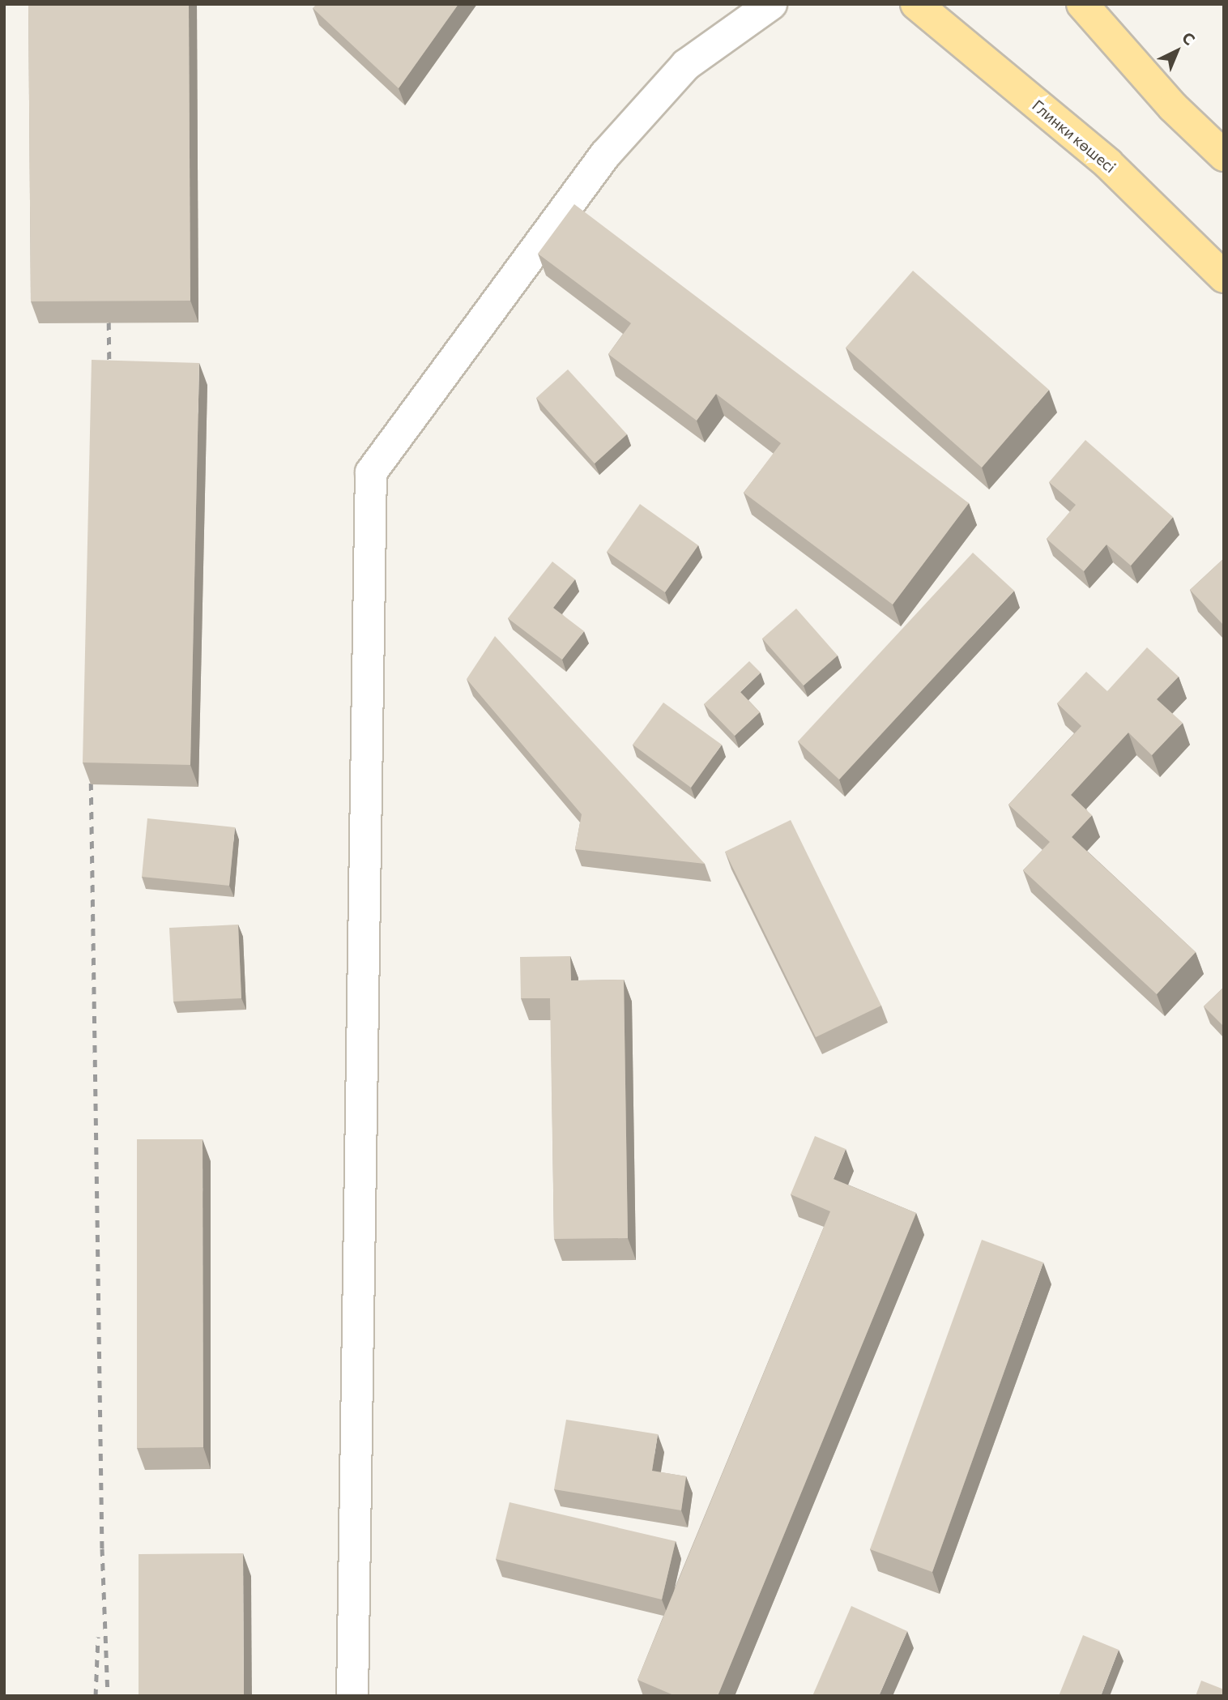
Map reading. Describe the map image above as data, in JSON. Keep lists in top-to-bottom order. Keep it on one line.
{"streets":{"main road":["Глинки көшесі"]},"north":"top right"}
